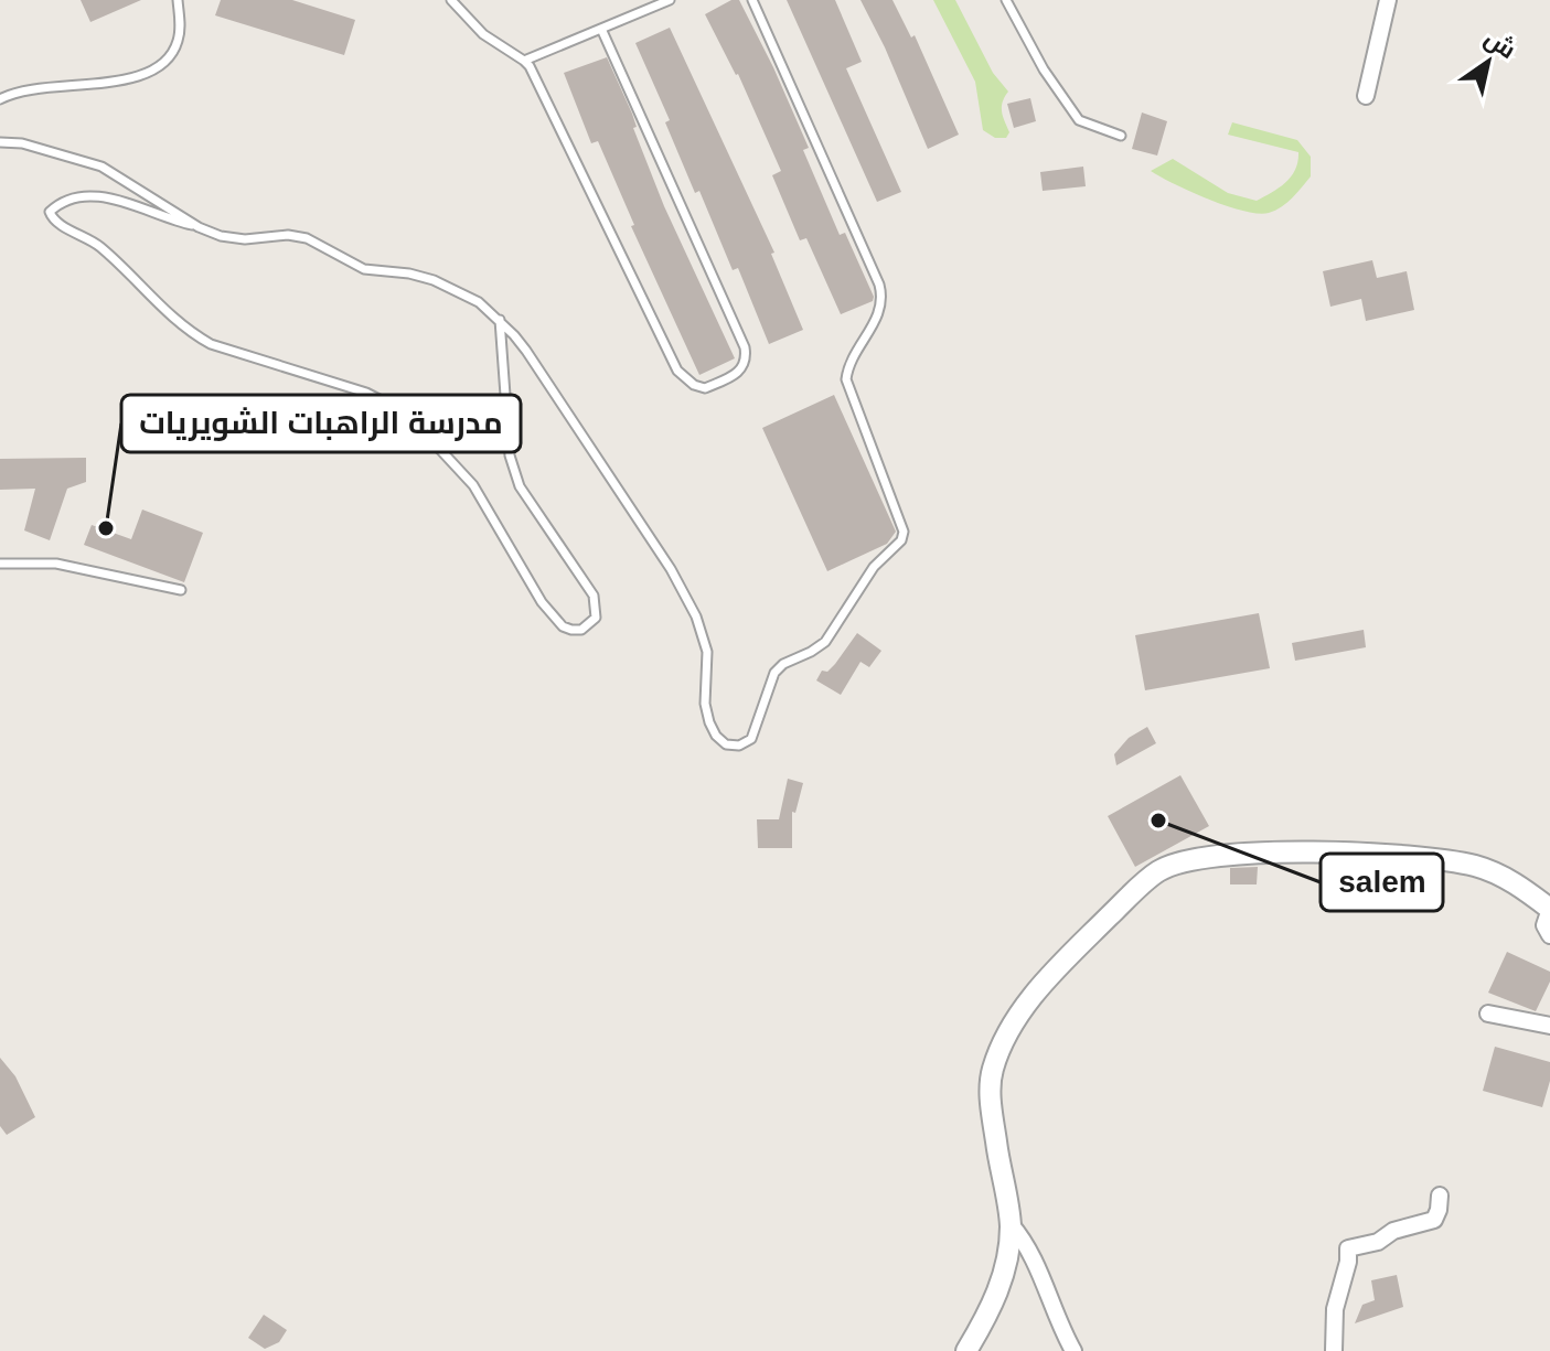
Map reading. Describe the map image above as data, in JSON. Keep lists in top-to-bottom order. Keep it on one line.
{"places":["مدرسة الراهبات الشويريات","salem"],"north":"top right"}
